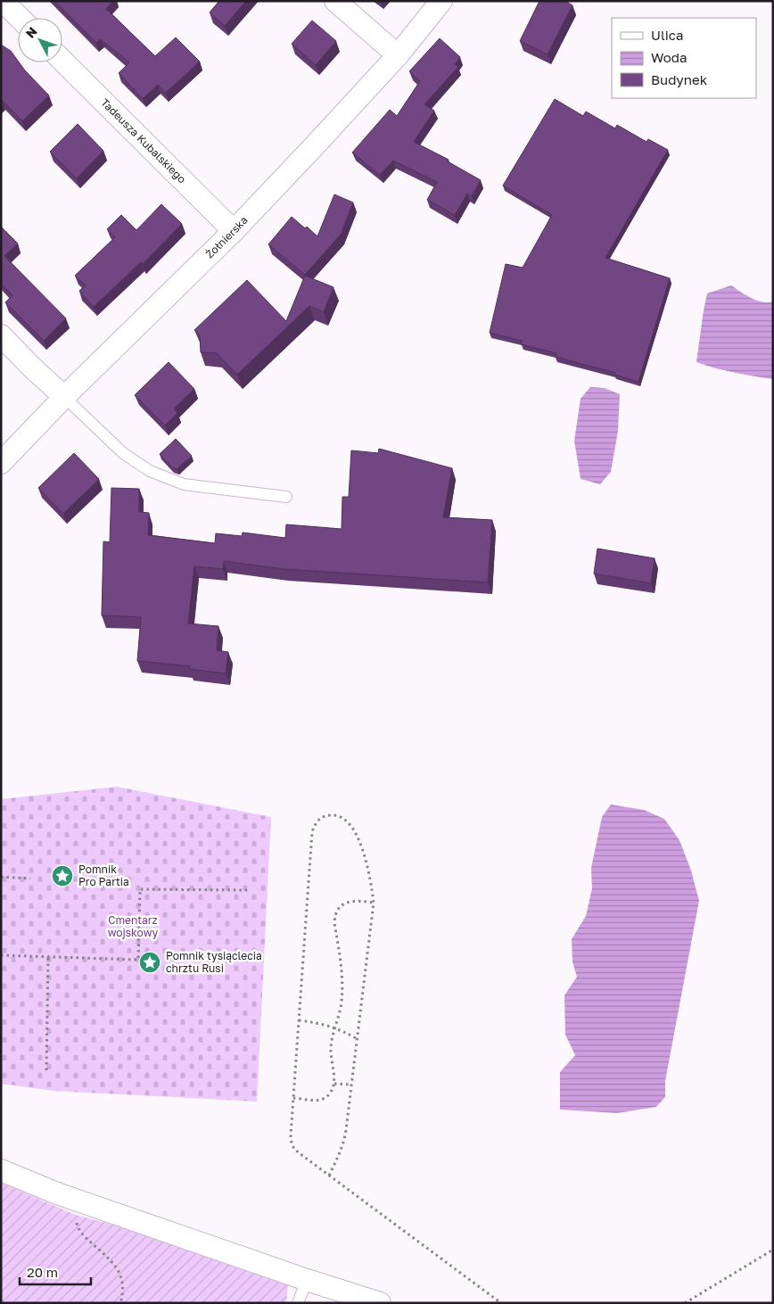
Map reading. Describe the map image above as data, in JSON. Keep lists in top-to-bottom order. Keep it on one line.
{"streets":{"street":["Tadeusza Kubalskiego","Żołnierska"]},"crossings":[["Tadeusza Kubalskiego","Żołnierska"]],"parks":["Cmentarz wojskowy"],"places":{"place":["Pomnik Pro Partia","Pomnik tysiąclecia chrztu Rusi"]},"legend":["Ulica","Woda","Budynek"],"scale_bar":"20 m","north":"top left"}
